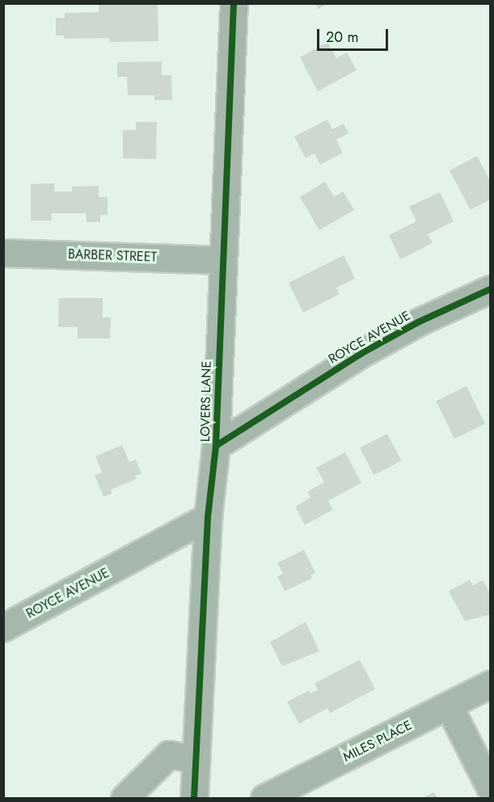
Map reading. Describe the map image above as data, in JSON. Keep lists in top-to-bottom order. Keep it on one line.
{"streets":{"street":["BARBER STREET","ROYCE AVENUE","LOVERS LANE","MILES PLACE"]},"crossings":[["BARBER STREET","LOVERS LANE"],["ROYCE AVENUE","LOVERS LANE"]],"scale_bar":"20 m"}
